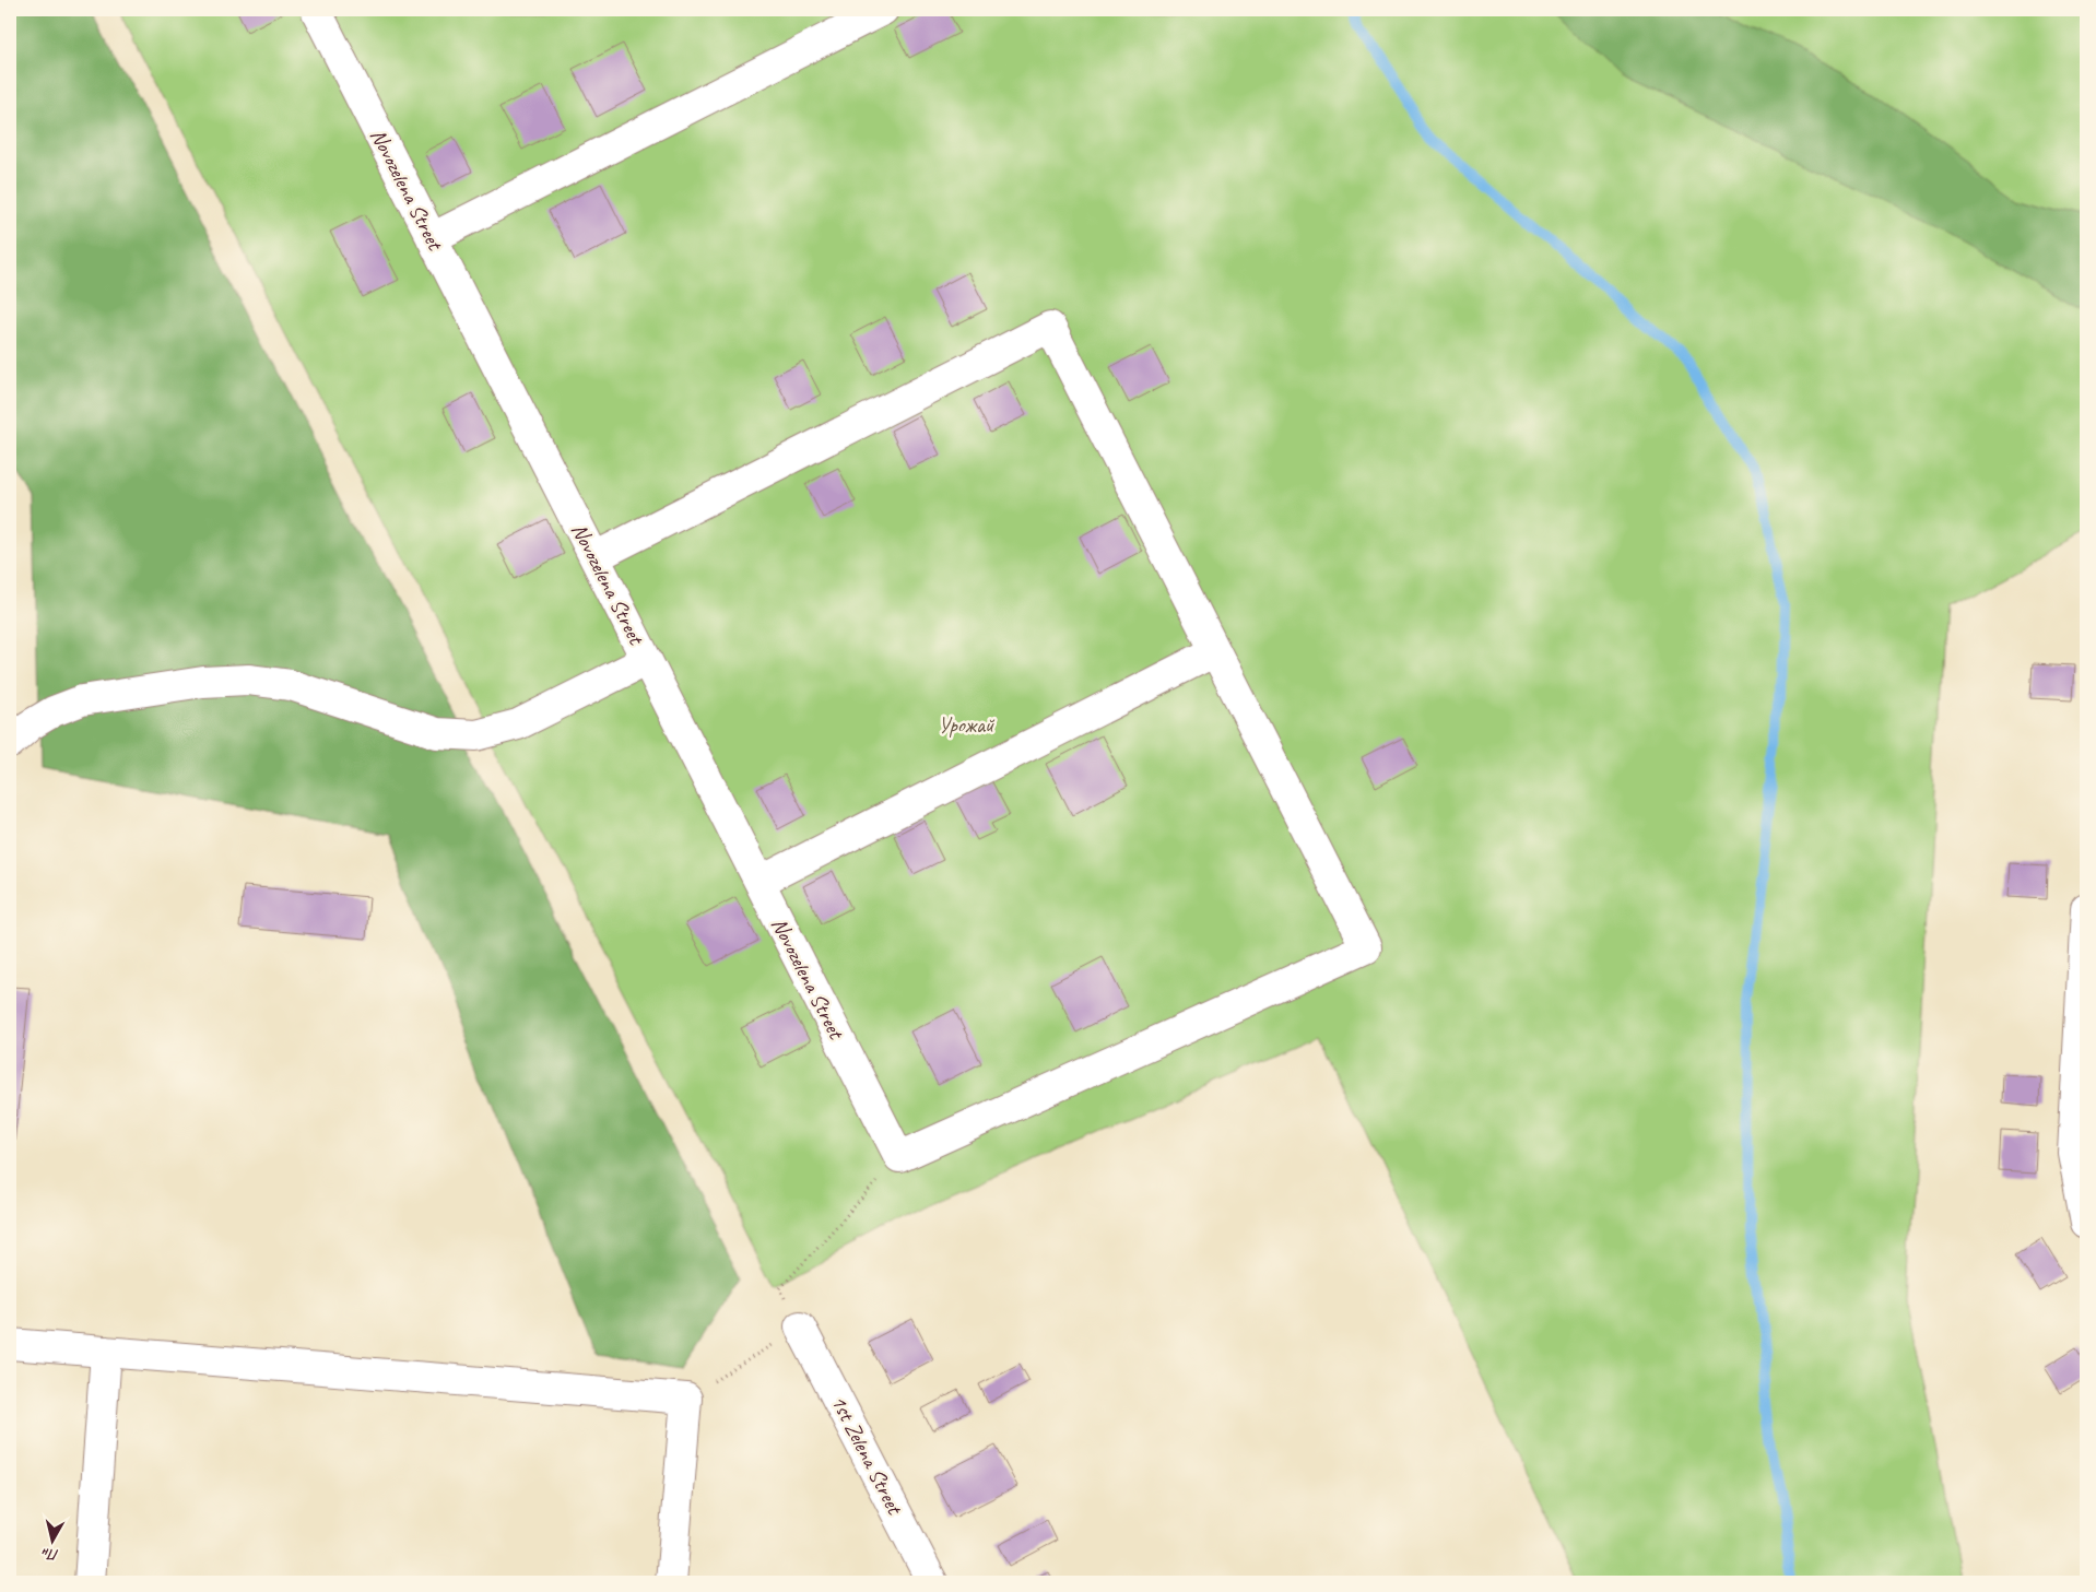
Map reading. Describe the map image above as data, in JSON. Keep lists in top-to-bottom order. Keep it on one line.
{"streets":{"street":["Novozelena Street","1st Zelena Street"]},"parks":["Урожай"],"north":"bottom"}
